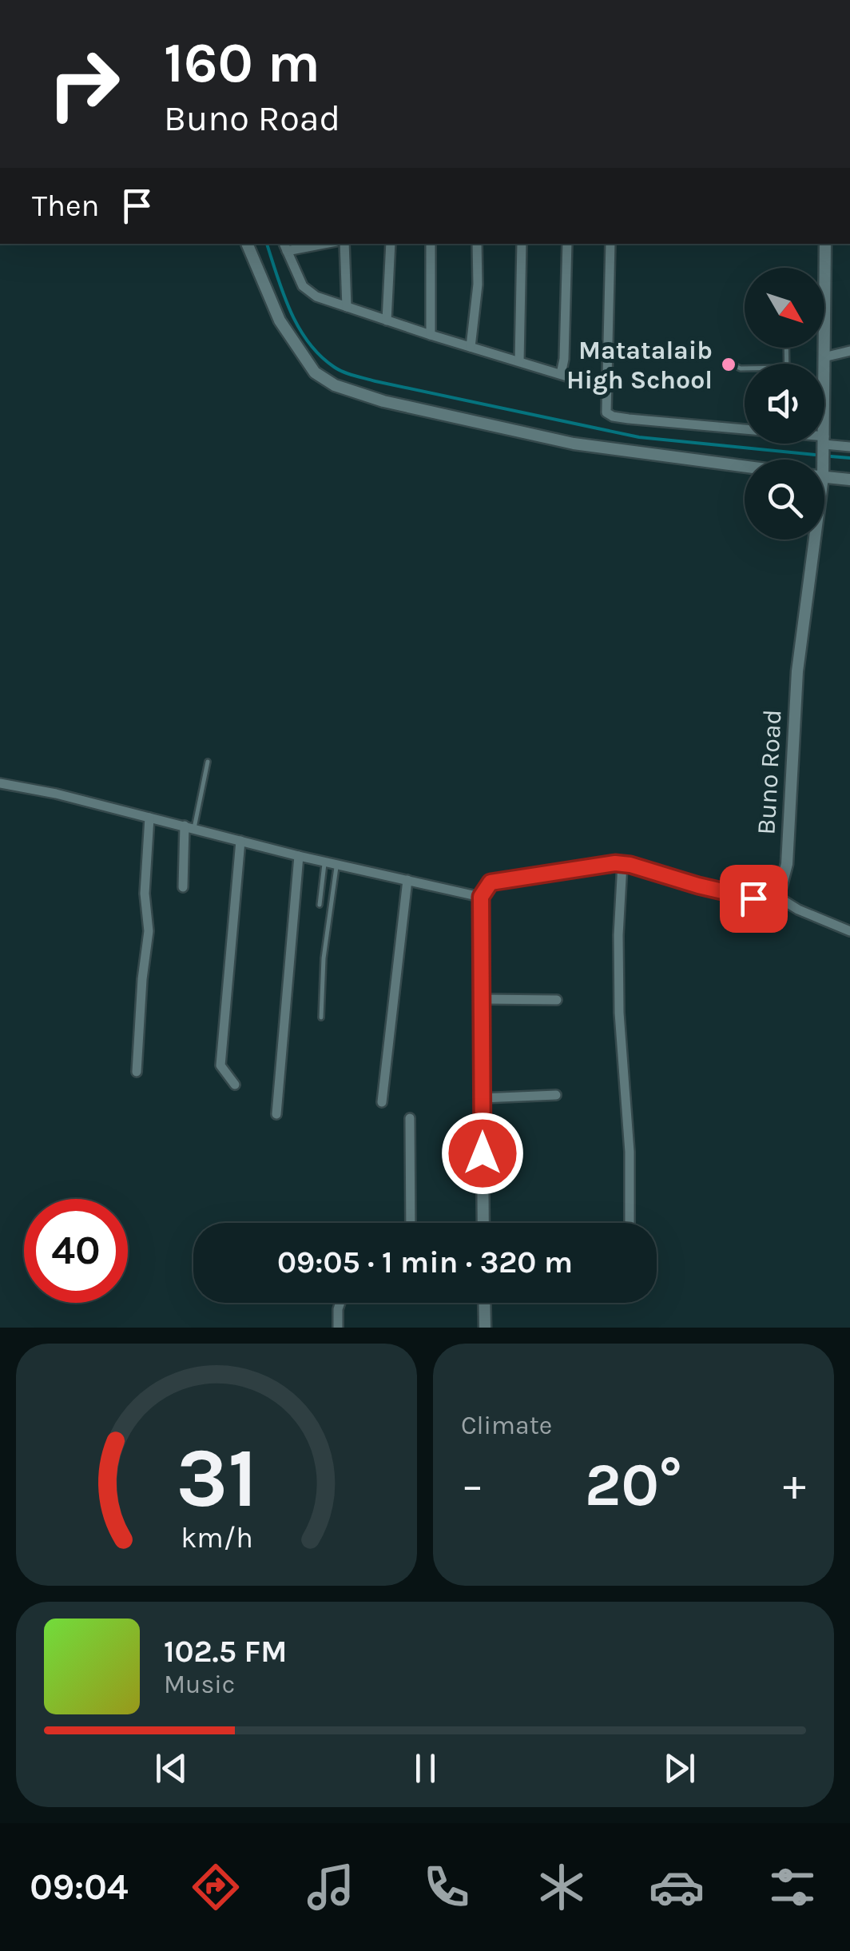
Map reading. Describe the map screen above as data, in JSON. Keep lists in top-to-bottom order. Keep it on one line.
{"streets":{"street":["Buno Road"]},"places":["Matatalaib High School"],"north":"bottom right","page":{"turn":["160 m","Buno Road"],"then":"Then","limit":"40","trip":"09:05 · 1 min · 320 m","tile":"Climate","heat":["−","20°","+"],"song":["102.5 FM","Music"],"tabs":"09:04","gauge":["31","km/h"]}}
